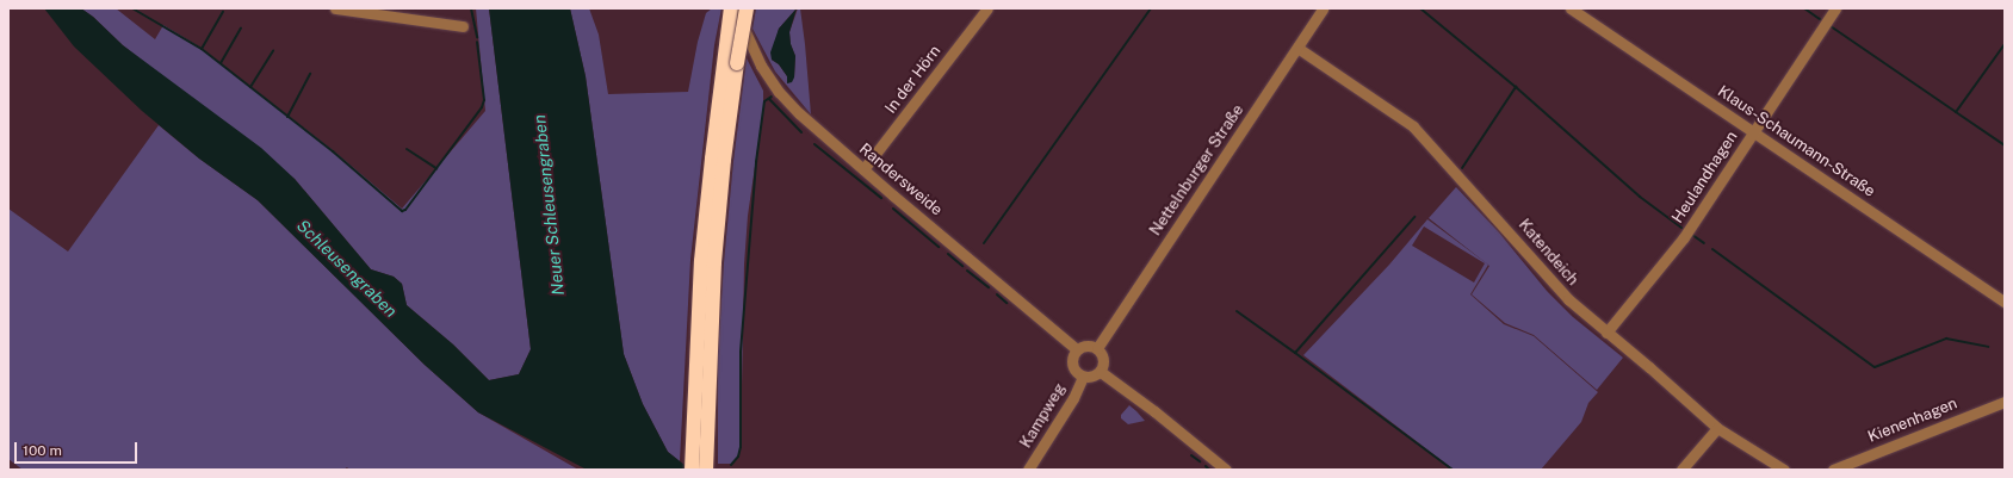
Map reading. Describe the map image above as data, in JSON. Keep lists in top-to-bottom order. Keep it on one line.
{"streets":{"street":["In der Hörn","Klaus-Schaumann-Straße","Nettelnburger Straße","Heulandhagen","Randersweide","Katendeich","Kampweg","Kienenhagen"]},"crossings":[["In der Hörn","Randersweide"],["Klaus-Schaumann-Straße","Heulandhagen"],["Nettelnburger Straße","Randersweide"],["Nettelnburger Straße","Katendeich"],["Nettelnburger Straße","Kampweg"],["Heulandhagen","Katendeich"],["Randersweide","Kampweg"]],"water":["Neuer Schleusengraben","Schleusengraben"],"scale_bar":"100 m"}
